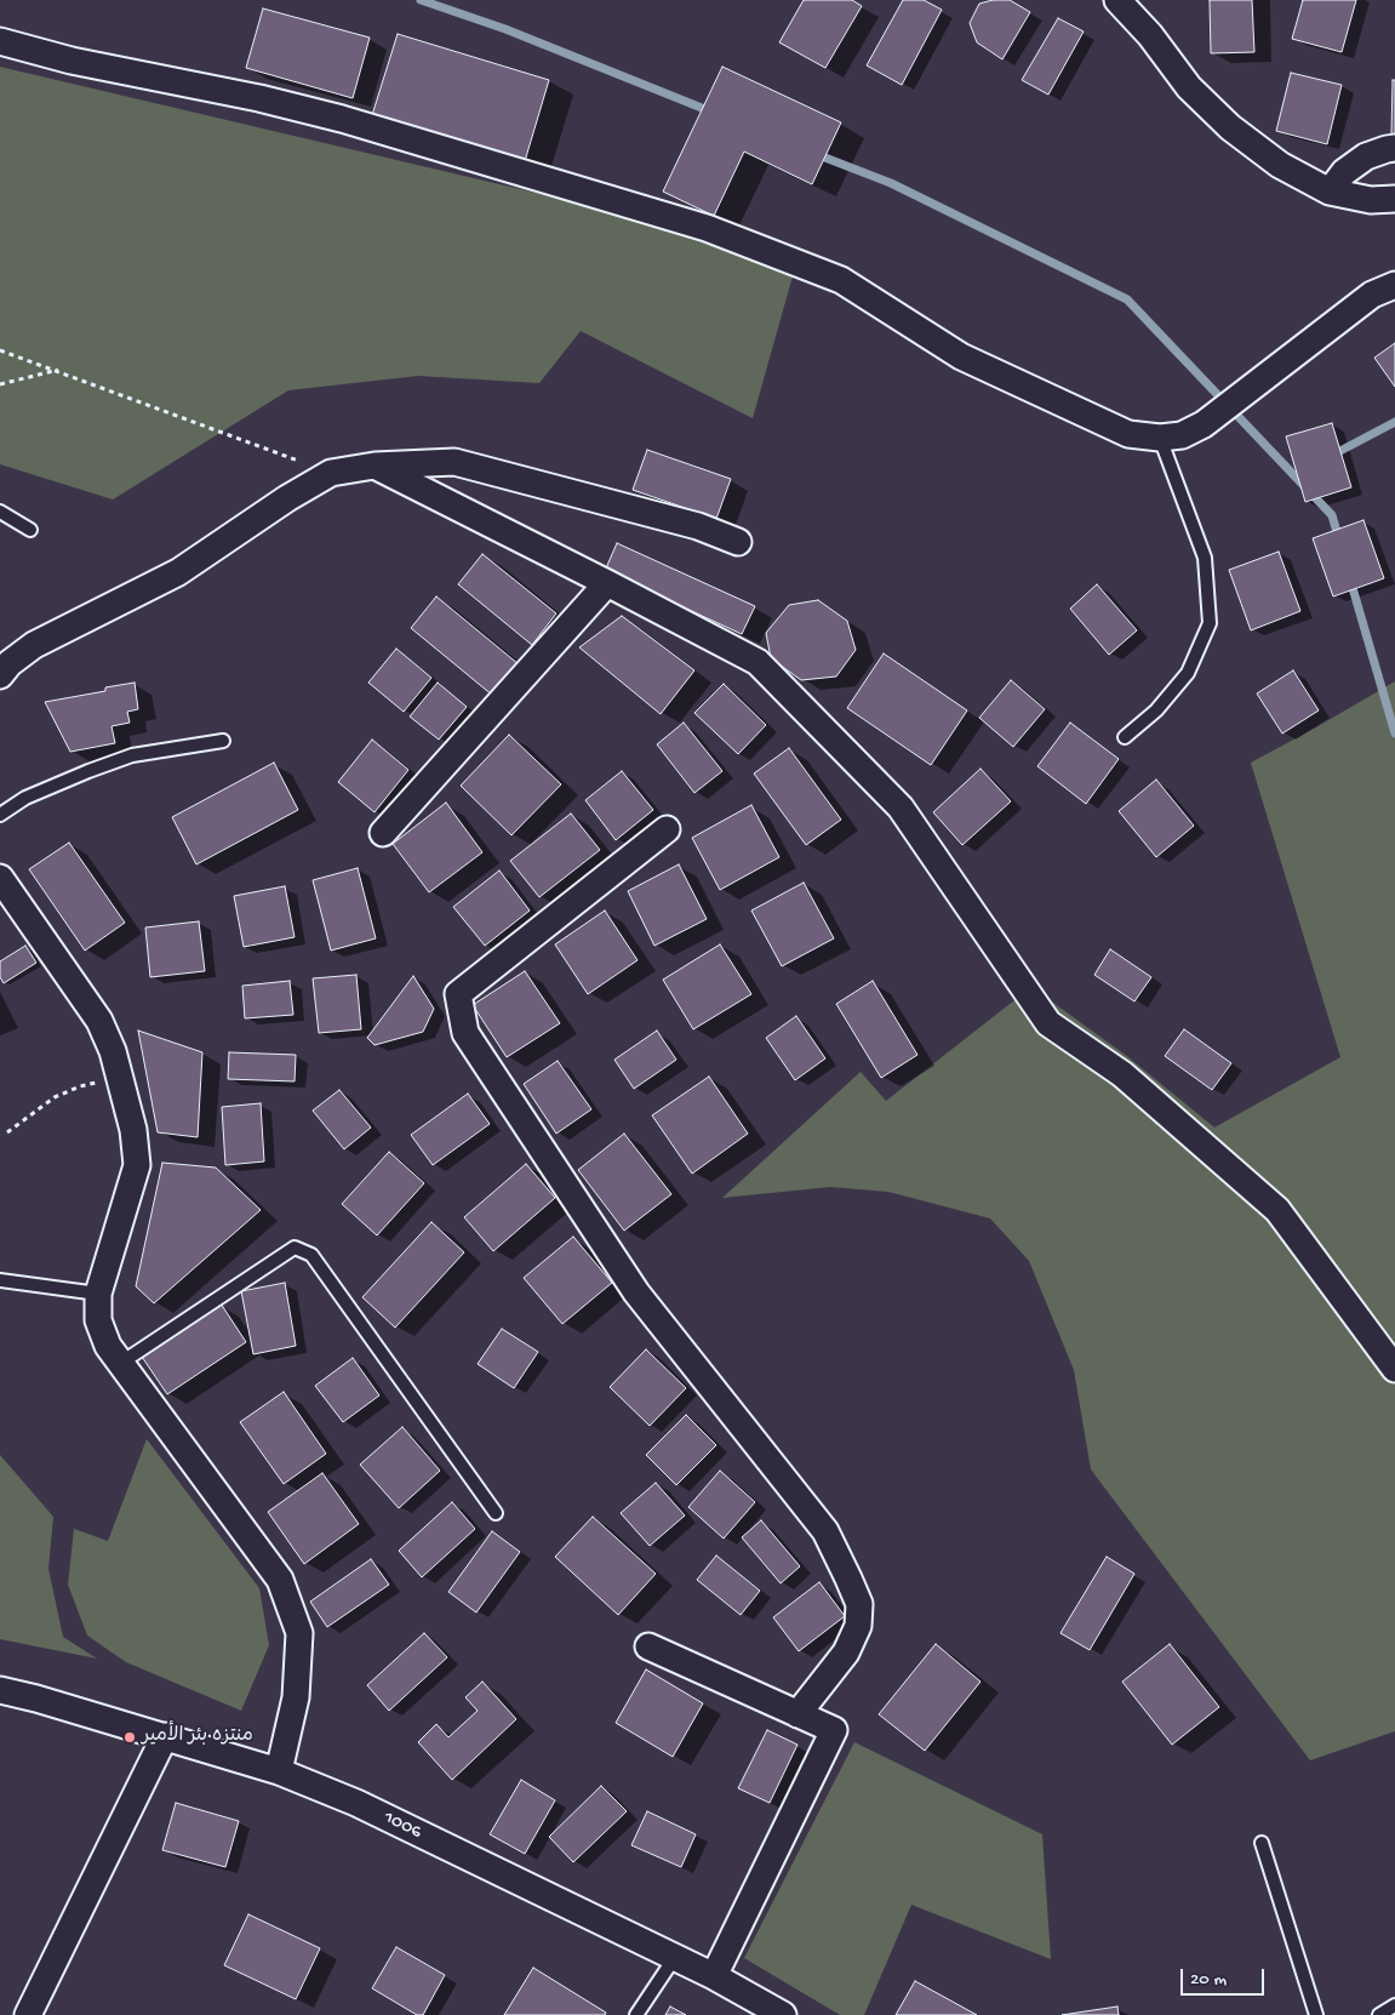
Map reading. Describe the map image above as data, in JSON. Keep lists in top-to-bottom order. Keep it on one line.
{"streets":{"street":["1006"]},"places":["منتزه بئر الأمير"],"scale_bar":"20 m"}
